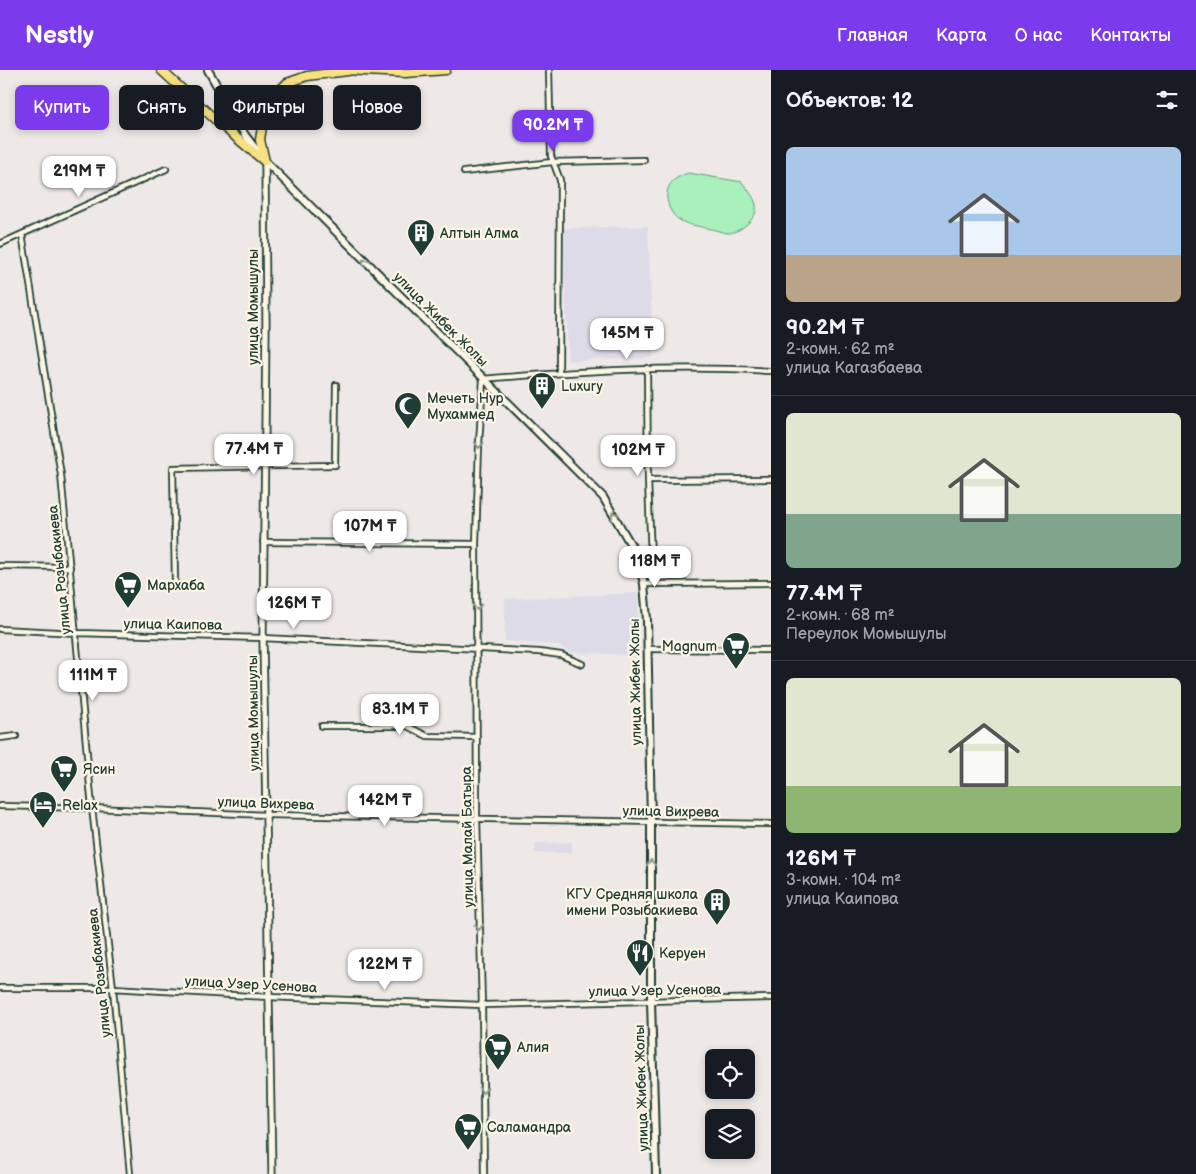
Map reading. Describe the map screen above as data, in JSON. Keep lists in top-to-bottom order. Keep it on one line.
{"streets":{"main road":["улица Жибек Жолы"],"street":["улица Момышулы","улица Розыбакиева","улица Каипова","улица Вихрева","улица Малай Батыра","улица Узер Усенова"]},"crossings":[["улица Момышулы","улица Жибек Жолы"],["улица Момышулы","улица Каипова"],["улица Момышулы","улица Вихрева"],["улица Момышулы","улица Узер Усенова"],["улица Жибек Жолы","улица Вихрева"],["улица Жибек Жолы","улица Малай Батыра"],["улица Жибек Жолы","улица Узер Усенова"],["улица Розыбакиева","улица Каипова"],["улица Розыбакиева","улица Вихрева"],["улица Розыбакиева","улица Узер Усенова"],["улица Каипова","улица Малай Батыра"],["улица Вихрева","улица Малай Батыра"],["улица Малай Батыра","улица Узер Усенова"]],"one_way":["улица Жибек Жолы","улица Малай Батыра"],"places":{"building":["Алтын Алма","Luxury","КГУ Средняя школа имени Розыбакиева"],"mosque":["Мечеть Нур Мухаммед"],"supermarket":["Мархаба","Magnum","Ясин","Алия","Саламандра"],"hotel":["Relax"],"restaurant":["Керуен"]},"page":{"header":"Nestly","nav":["Главная","Карта","О нас","Контакты"],"heading":"Объектов: 12","chip":["Купить","Снять","Фильтры","Новое"],"price":["90.2M ₸","219M ₸","145M ₸","77.4M ₸","102M ₸","107M ₸","118M ₸","126M ₸","111M ₸","83.1M ₸","142M ₸","122M ₸"],"list":[{"name":"90.2M ₸","note":"2-комн. · 62 m² · улица Кагазбаева"},{"name":"77.4M ₸","note":"2-комн. · 68 m² · Переулок Момышулы"},{"name":"126M ₸","note":"3-комн. · 104 m² · улица Каипова"}]}}
